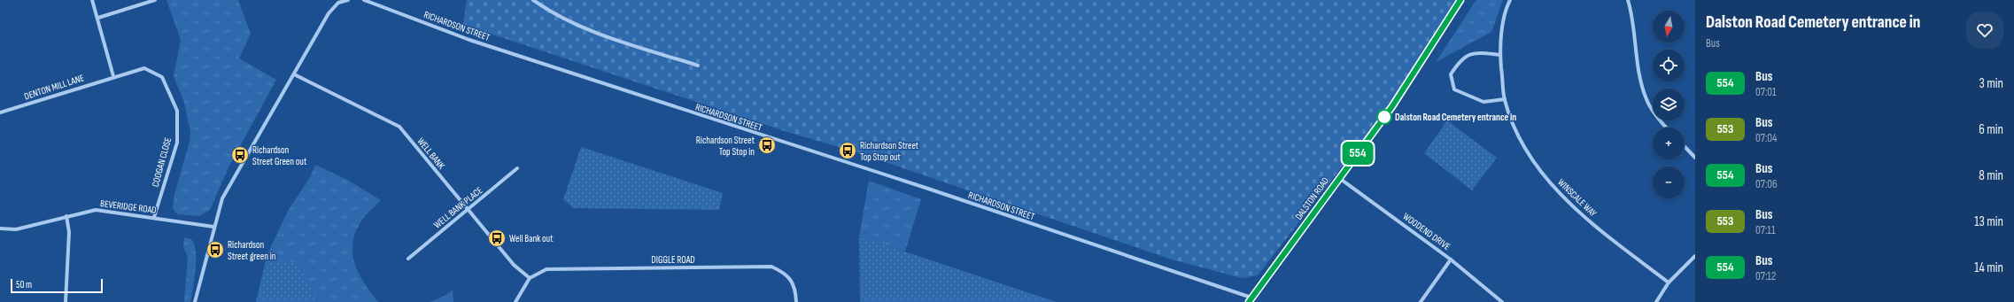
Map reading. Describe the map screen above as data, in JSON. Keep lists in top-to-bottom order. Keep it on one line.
{"streets":{"main road":["DALSTON ROAD"],"street":["RICHARDSON STREET","DENTON MILL LANE","WELL BANK","COOGAN CLOSE","WINSCALE WAY","BEVERIDGE ROAD","WELL BANK PLACE","WOODEND DRIVE","DIGGLE ROAD"]},"crossings":[["RICHARDSON STREET","DALSTON ROAD"],["DENTON MILL LANE","COOGAN CLOSE"],["WELL BANK","WELL BANK PLACE"],["WELL BANK","DIGGLE ROAD"],["COOGAN CLOSE","BEVERIDGE ROAD"],["DALSTON ROAD","WOODEND DRIVE"]],"places":{"other":["Dalston Road Cemetery entrance in"],"bus stop":["Richardson Street Top Stop in","Richardson Street Top Stop out","Richardson Street Green out","Well Bank out","Richardson Street green in"]},"lines":["bus line 554"],"scale_bar":"50 m","north":"bottom","page":{"on_map":"554","heading":["Dalston Road Cemetery entrance in","Bus"],"map_buttons":["+","−"],"list":[{"mark":"554","name":"Bus","note":"07:01","value":"3 min"},{"mark":"553","name":"Bus","note":"07:04","value":"6 min"},{"mark":"554","name":"Bus","note":"07:06","value":"8 min"},{"mark":"553","name":"Bus","note":"07:11","value":"13 min"},{"mark":"554","name":"Bus","note":"07:12","value":"14 min"}],"scale":"50 m"}}
